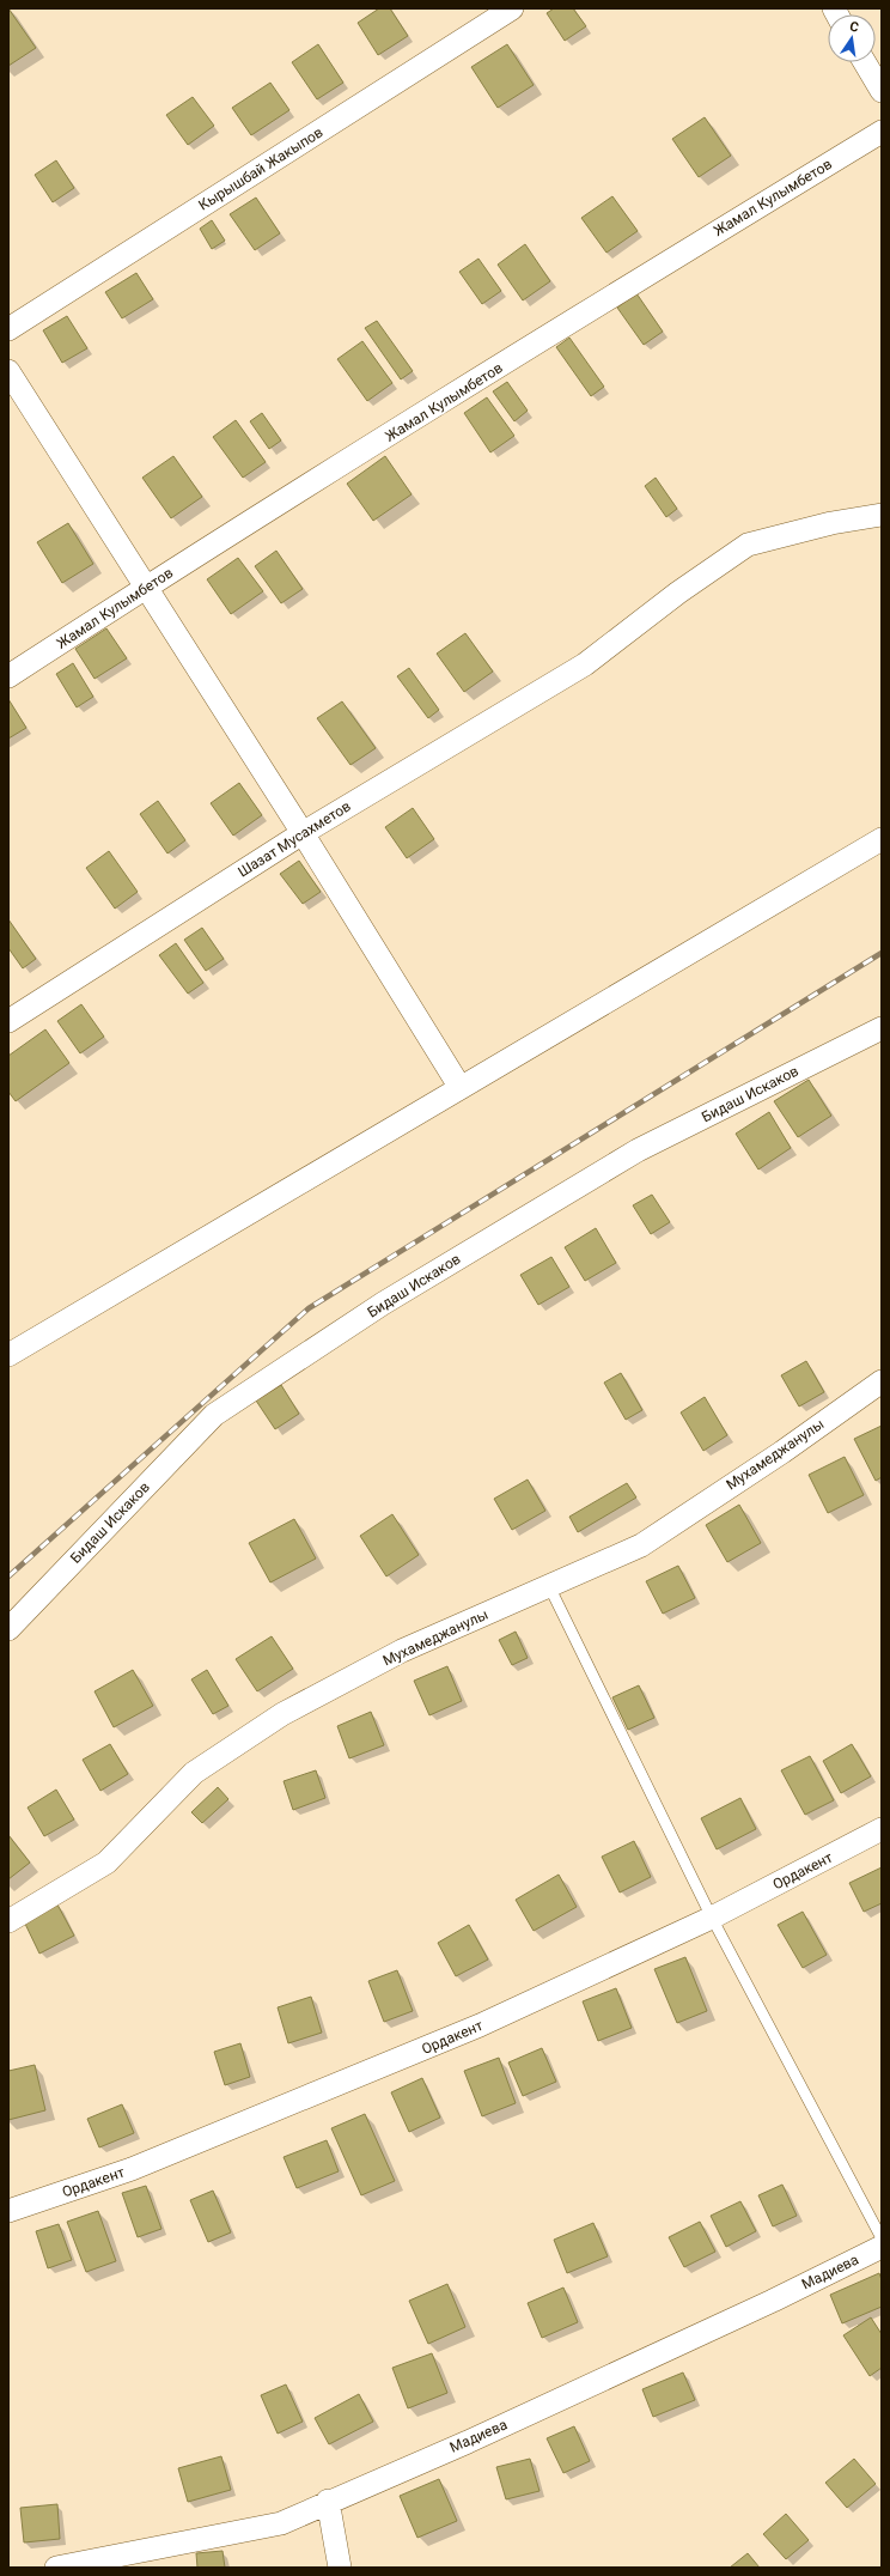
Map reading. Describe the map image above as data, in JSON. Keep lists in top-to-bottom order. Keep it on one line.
{"streets":{"street":["Кырышбай Жакыпов","Жамал Кулымбетов","Шазат Мусахметов","Бидаш Искаков","Мухамеджанулы","Ордакент","Мадиева"]},"north":"top"}
